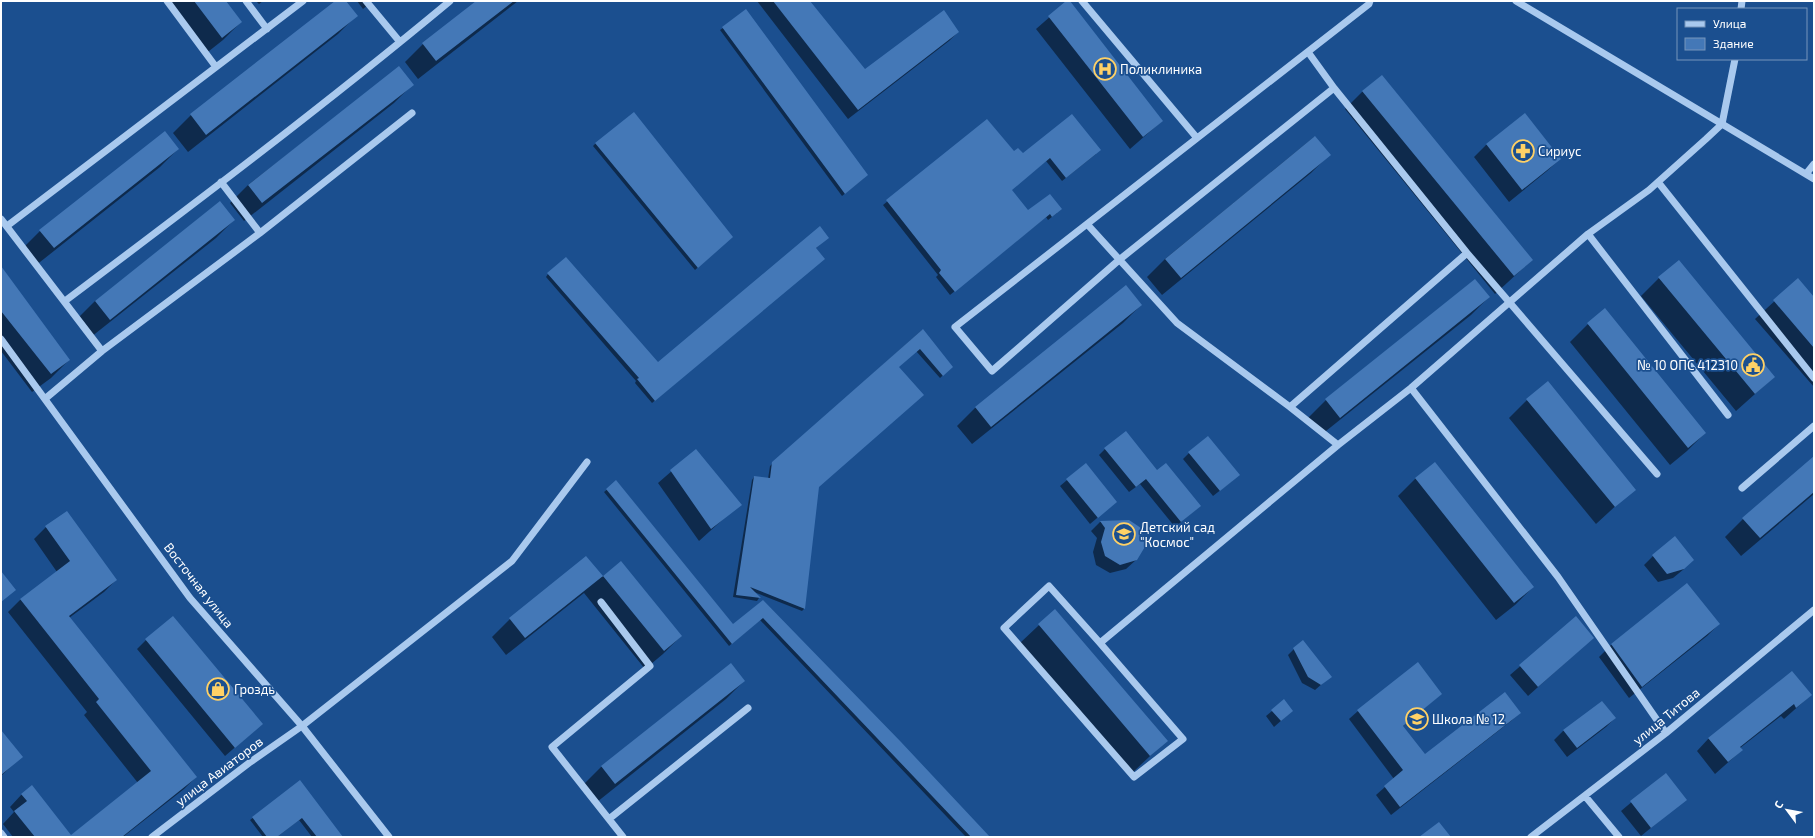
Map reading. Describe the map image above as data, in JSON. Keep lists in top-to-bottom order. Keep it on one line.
{"streets":{"street":["Восточная улица","улица Титова","улица Авиаторов"]},"crossings":[["Восточная улица","улица Авиаторов"]],"places":{"hospital":["Поликлиника"],"pharmacy":["Сириус"],"public building":["№ 10 ОПС 412310"],"school or university":["Детский сад \"Космос\"","Школа № 12"],"shop":["Гроздь"]},"legend":["Улица","Здание"],"north":"top left"}
